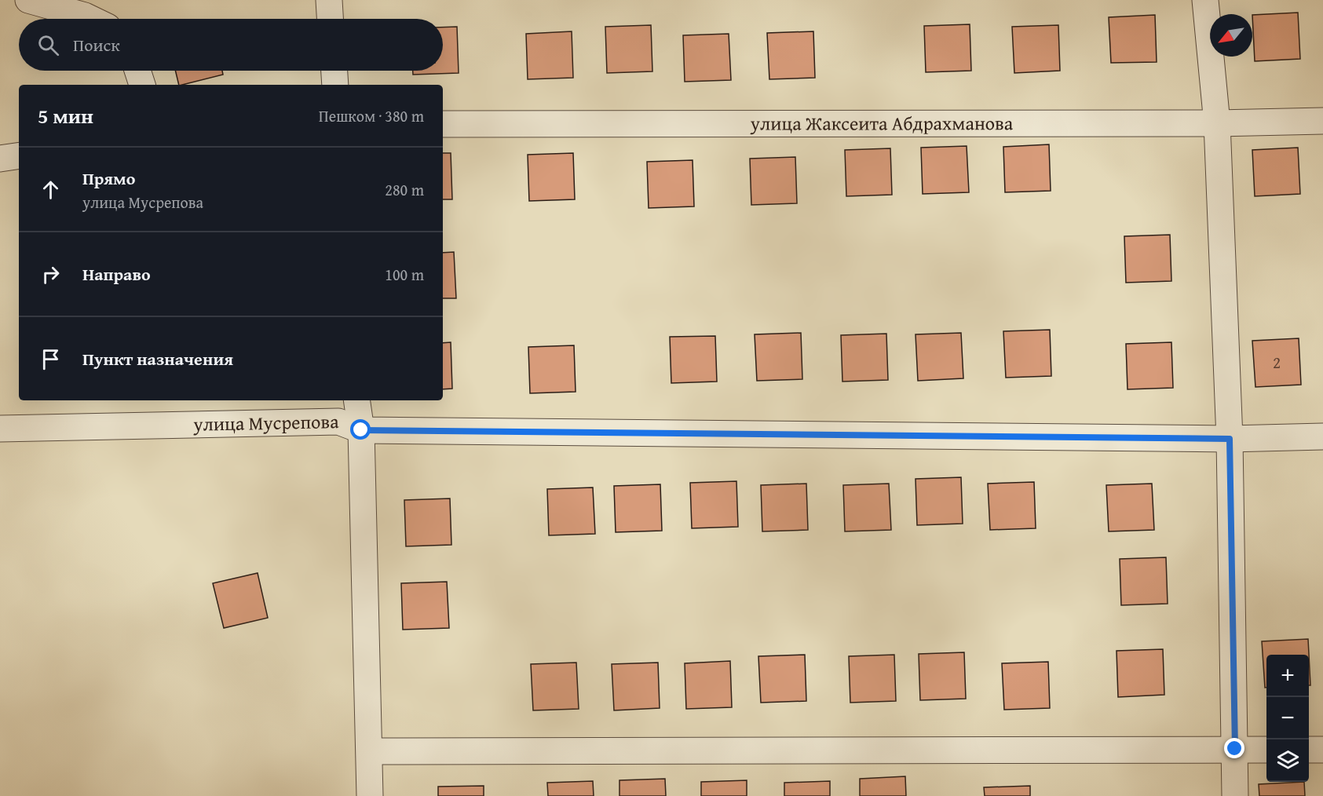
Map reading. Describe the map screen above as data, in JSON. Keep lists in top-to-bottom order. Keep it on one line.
{"streets":{"street":["улица Жаксеита Абдрахманова","улица Мусрепова"]},"house_numbers":["2"],"north":"bottom left","page":{"search":"Поиск","heading":["5 мин","Пешком · 380 m"],"list":[["Прямо","улица Мусрепова","280 m"],["Направо","100 m"],"Пункт назначения"],"map_buttons":["+","−"]}}
